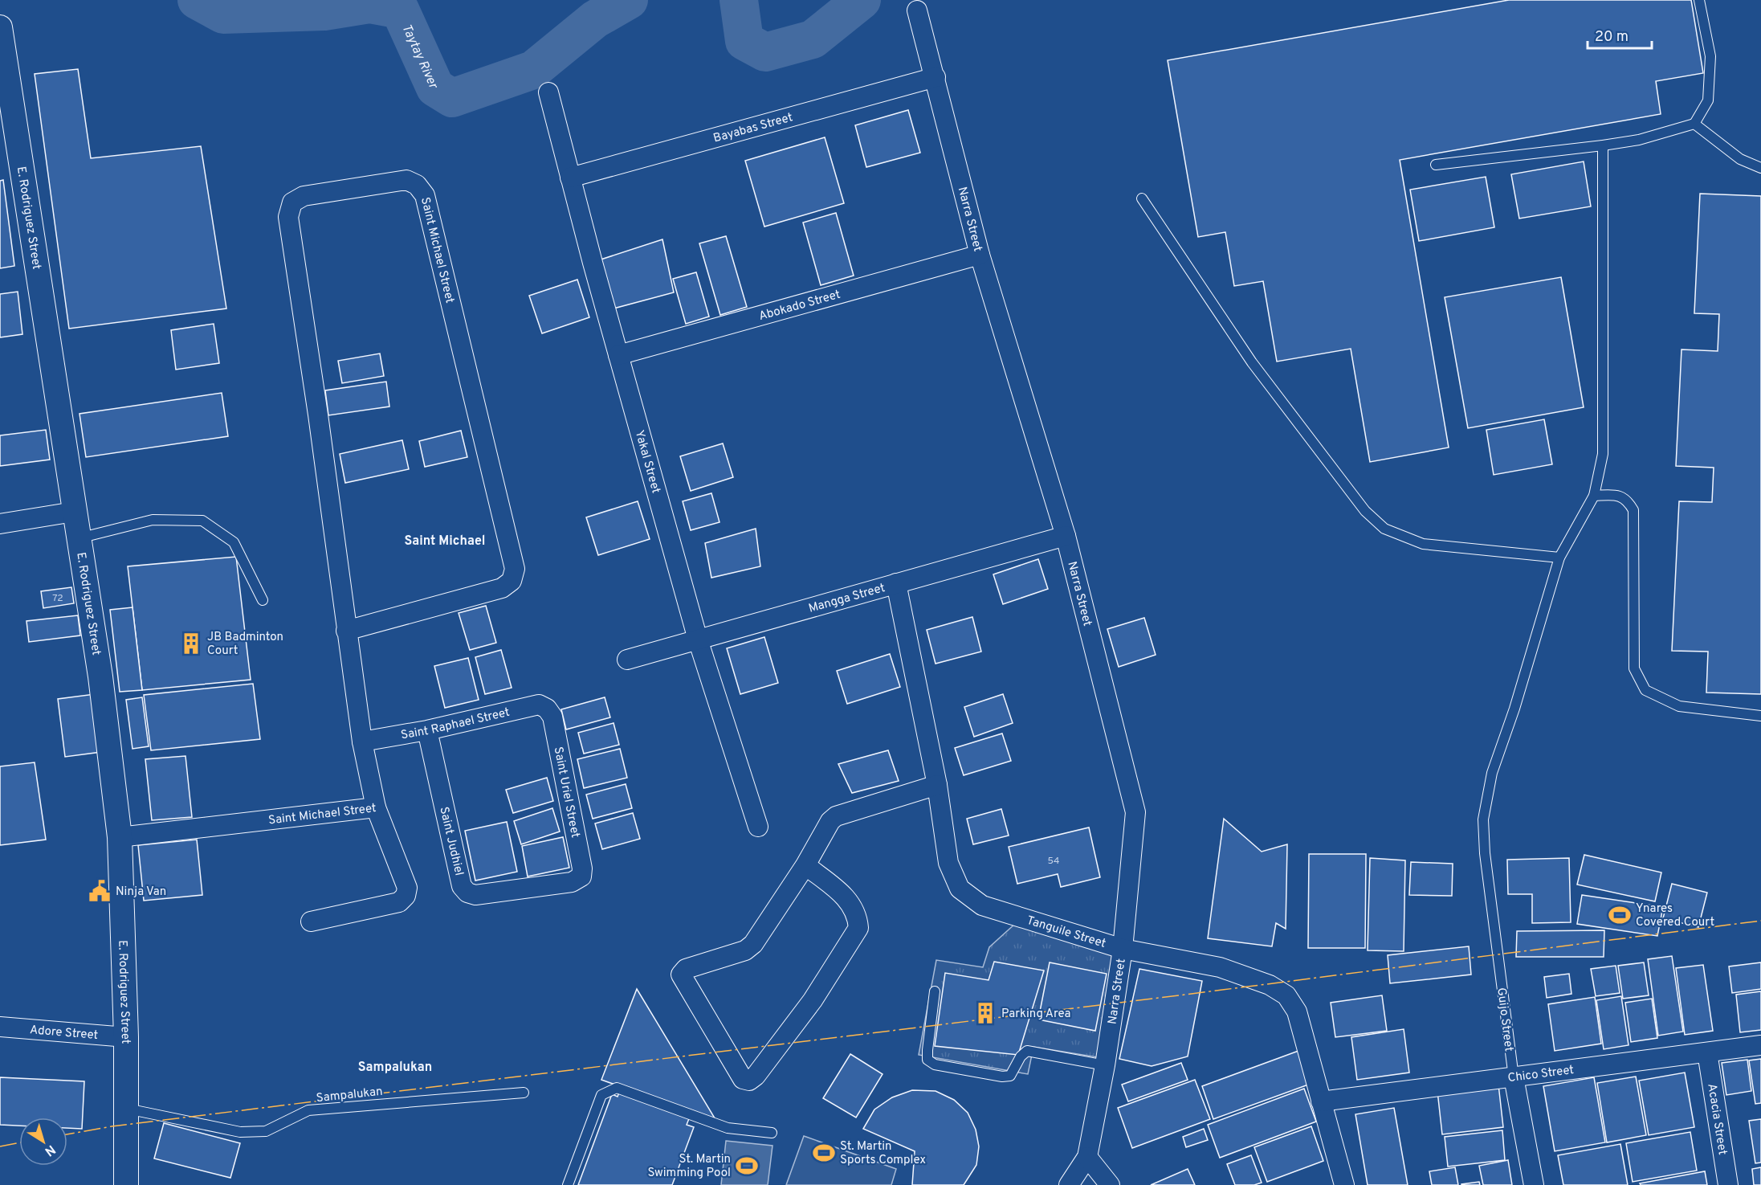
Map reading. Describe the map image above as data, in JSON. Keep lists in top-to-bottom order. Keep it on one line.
{"streets":{"street":["Bayabas Street","E. Rodriguez Street","Narra Street","Saint Michael Street","Abokado Street","Yakal Street","Mangga Street","Saint Raphael Street","Saint Uriel Street","Saint Judhiel","Tanguile Street","Guijo Street","Adore Street","Chico Street","Acacia Street"],"lane":["Sampalukan"]},"crossings":[["Bayabas Street","Narra Street"],["Bayabas Street","Yakal Street"],["E. Rodriguez Street","Saint Michael Street"],["E. Rodriguez Street","Adore Street"],["E. Rodriguez Street","Sampalukan"],["Narra Street","Abokado Street"],["Narra Street","Mangga Street"],["Narra Street","Tanguile Street"],["Saint Michael Street","Saint Raphael Street"],["Abokado Street","Yakal Street"],["Yakal Street","Mangga Street"],["Mangga Street","Tanguile Street"],["Saint Raphael Street","Saint Uriel Street"],["Saint Raphael Street","Saint Judhiel"],["Saint Uriel Street","Saint Judhiel"],["Tanguile Street","Chico Street"],["Guijo Street","Chico Street"],["Chico Street","Acacia Street"]],"districts":["Saint Michael","Sampalukan"],"water":["Taytay River"],"places":{"building":["JB Badminton Court","Parking Area"],"public building":["Ninja Van"],"sports":["Ynares Covered Court","St. Martin Sports Complex","St. Martin Swimming Pool"]},"house_numbers":["72","54"],"scale_bar":"20 m","north":"bottom right"}
